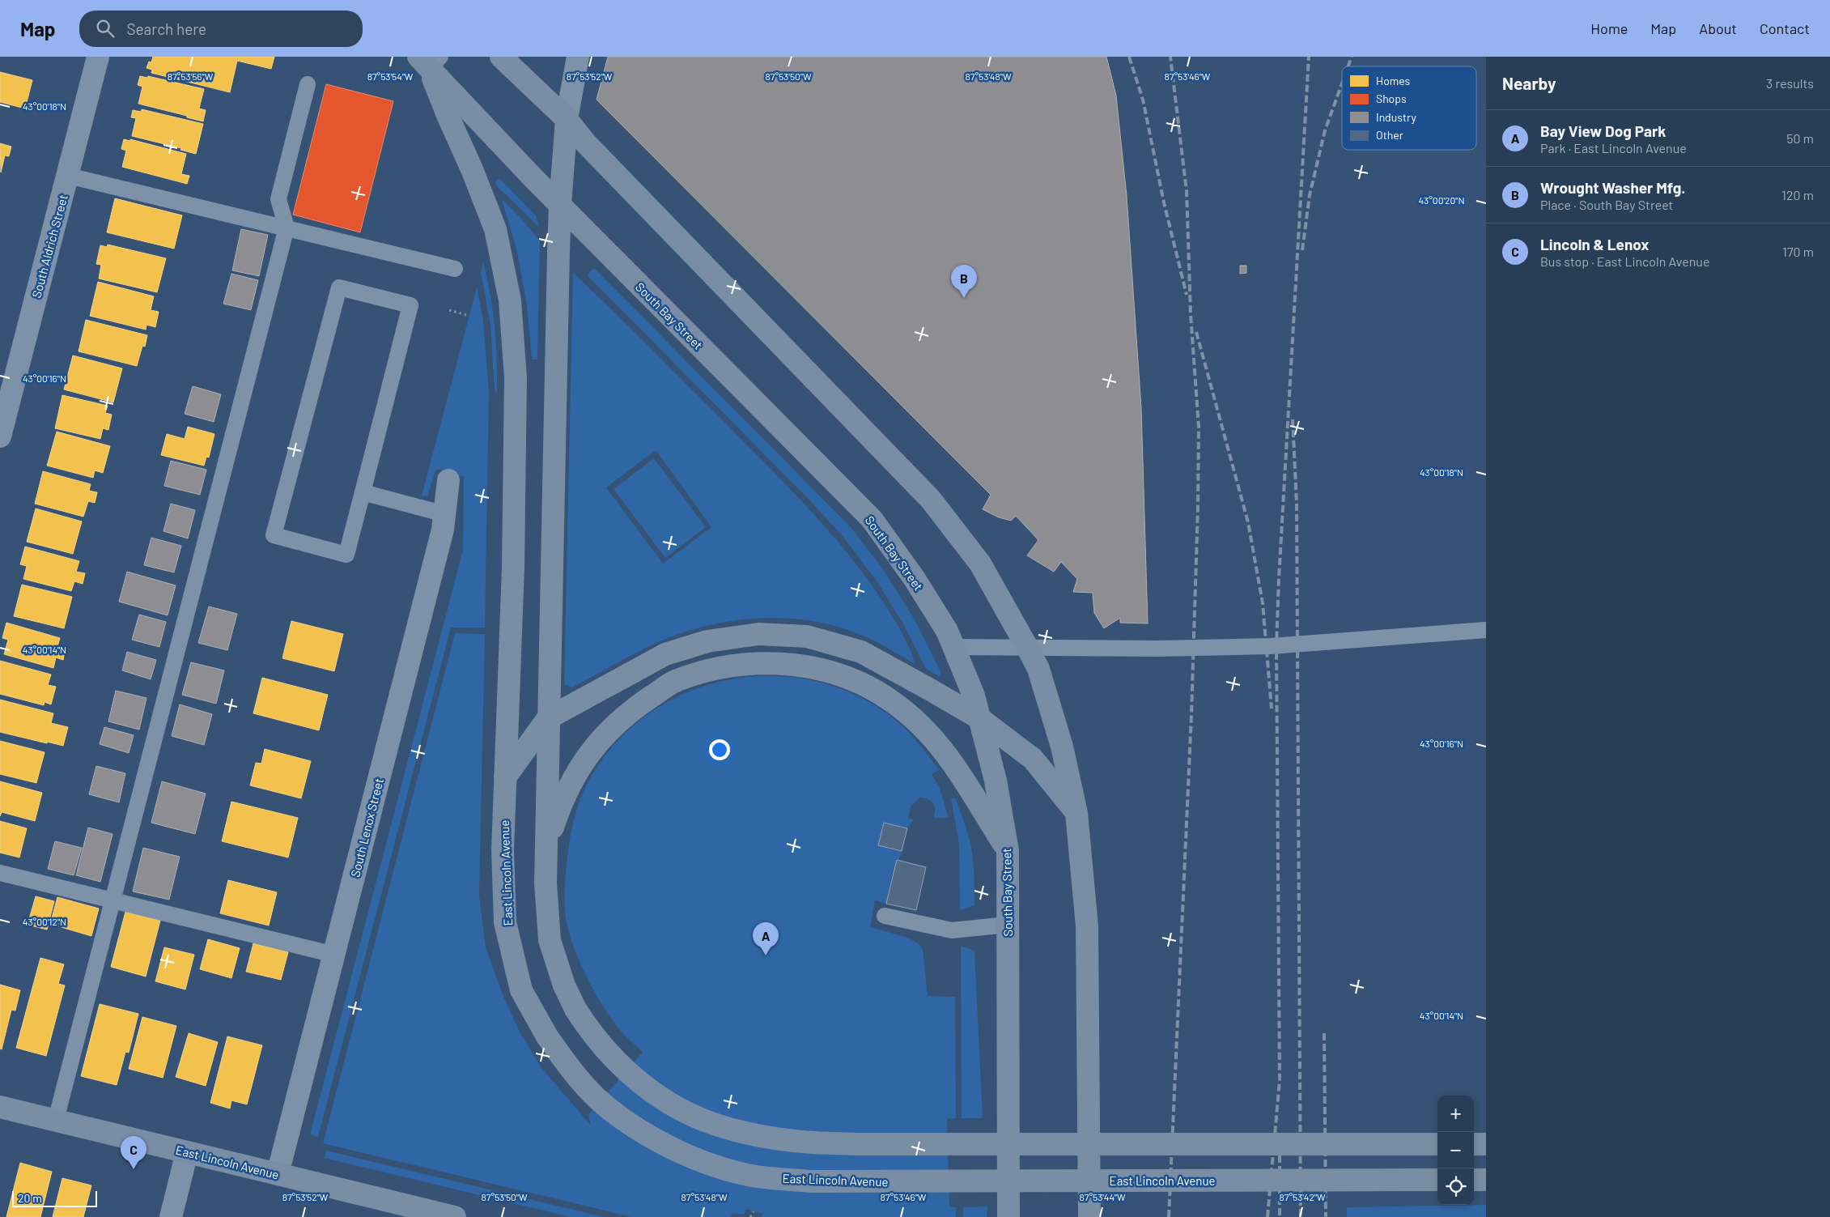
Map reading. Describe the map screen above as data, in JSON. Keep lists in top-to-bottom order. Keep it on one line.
{"streets":{"main road":["South Bay Street","East Lincoln Avenue"],"street":["South Aldrich Street","South Lenox Street"]},"crossings":[["South Bay Street","East Lincoln Avenue"],["South Lenox Street","East Lincoln Avenue"]],"legend":["Homes","Shops","Industry","Other"],"scale_bar":"20 m","page":{"header":"Map","search":"Search here","nav":["Home","Map","About","Contact"],"heading":["Nearby","3 results"],"list":[{"mark":"A","name":"Bay View Dog Park","note":"Park · East Lincoln Avenue","value":"50 m"},{"mark":"B","name":"Wrought Washer Mfg.","note":"Place · South Bay Street","value":"120 m"},{"mark":"C","name":"Lincoln & Lenox","note":"Bus stop · East Lincoln Avenue","value":"170 m"}],"pins":["B","A","C"],"map_buttons":["+","−"],"scale":"20 m"},"coordinates":["87°53'56\"W","87°53'54\"W","87°53'52\"W","87°53'50\"W","87°53'48\"W","87°53'46\"W","43°00'18\"N","43°00'20\"N","43°00'16\"N","43°00'14\"N","43°00'12\"N","87°53'44\"W","87°53'42\"W"]}
